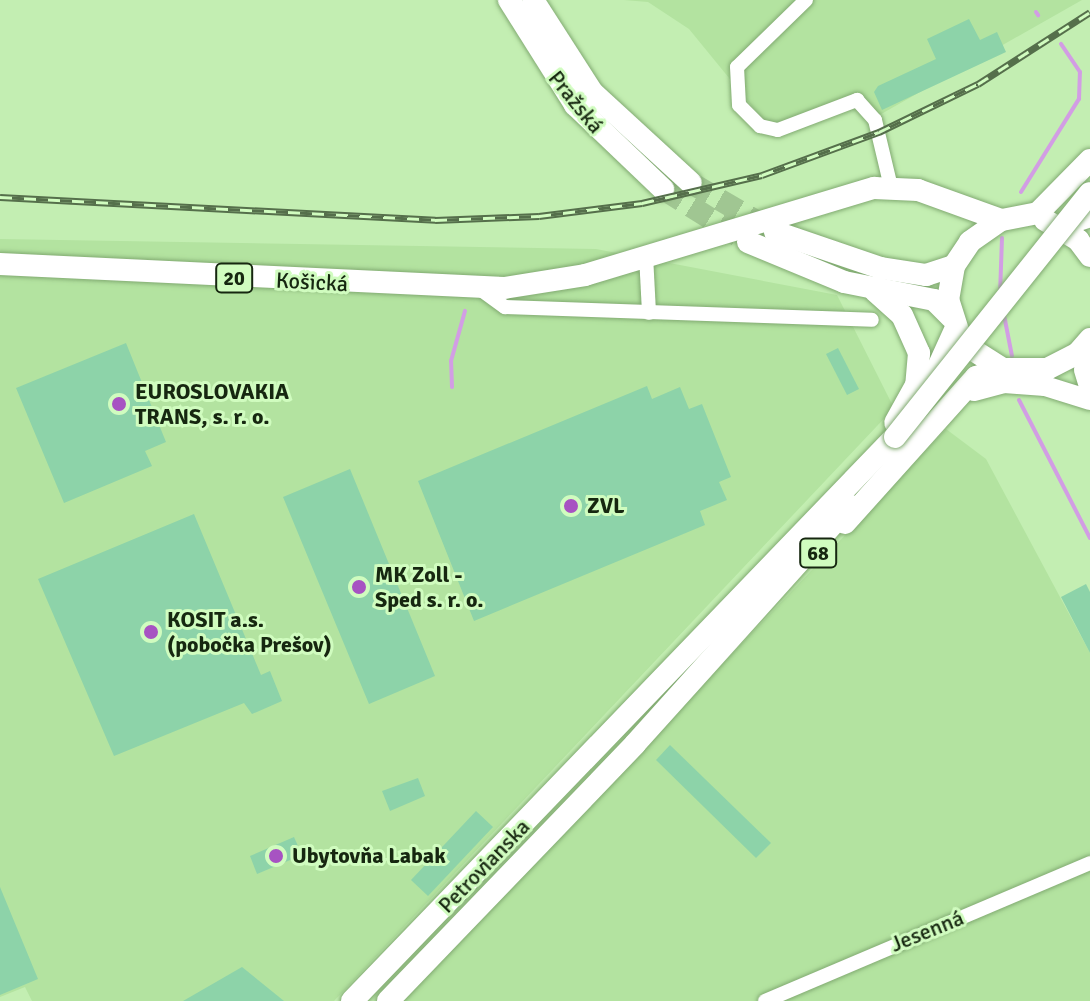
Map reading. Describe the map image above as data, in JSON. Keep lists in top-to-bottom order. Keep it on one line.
{"streets":{"main road":["Pražská","20","Košická","68","Petrovianska"],"street":["Jesenná"]},"crossings":[["68","Petrovianska"]],"places":["EUROSLOVAKIA TRANS, s. r. o.","ZVL","MK Zoll - Sped s. r. o.","KOSIT a.s. (pobočka Prešov)","Ubytovňa Labak"]}
